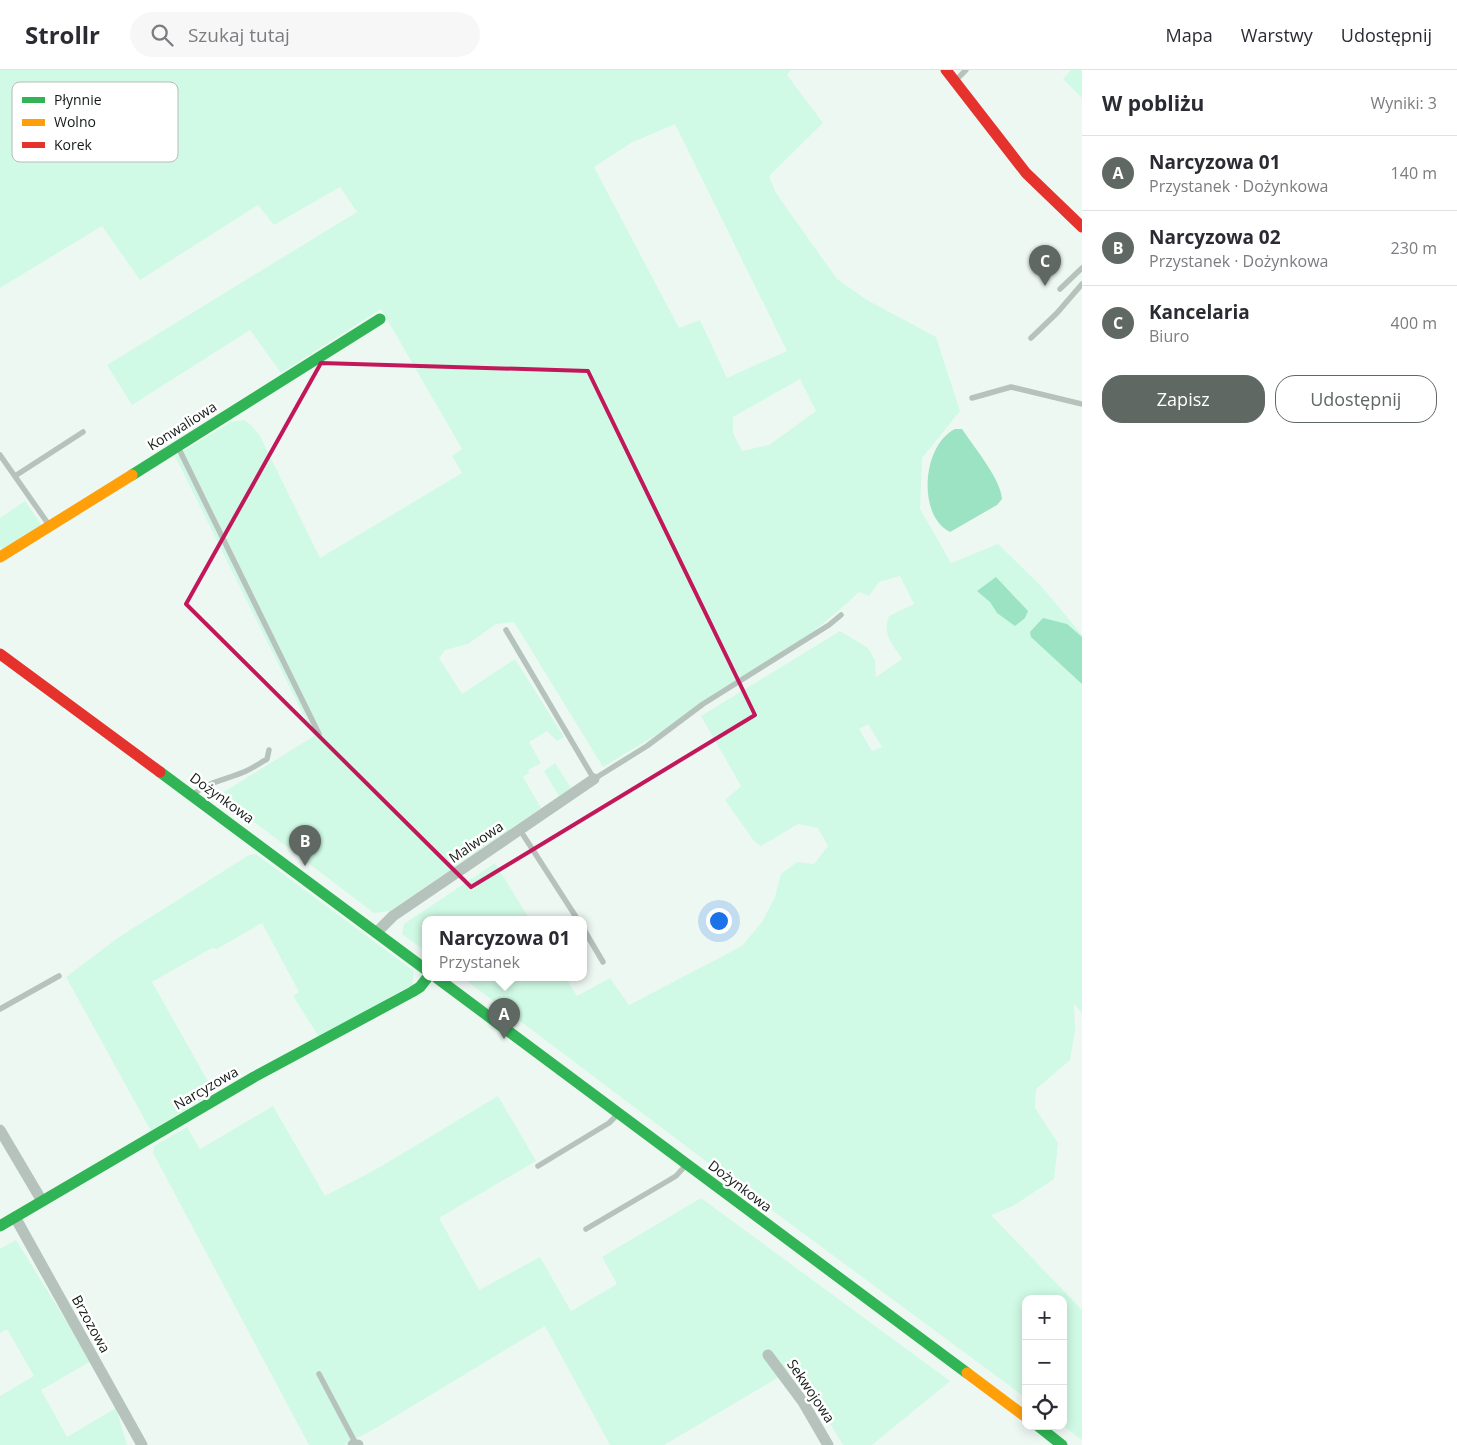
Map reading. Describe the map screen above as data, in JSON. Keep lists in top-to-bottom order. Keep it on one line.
{"streets":{"street":["Konwaliowa","Dożynkowa","Malwowa","Narcyzowa","Brzozowa","Sekwojowa"]},"crossings":[["Dożynkowa","Malwowa"],["Narcyzowa","Brzozowa"]],"legend":["Płynnie","Wolno","Korek"],"page":{"header":"Strollr","search":"Szukaj tutaj","nav":["Mapa","Warstwy","Udostępnij"],"heading":["W pobliżu","Wyniki: 3"],"list":[{"mark":"A","name":"Narcyzowa 01","note":"Przystanek · Dożynkowa","value":"140 m"},{"mark":"B","name":"Narcyzowa 02","note":"Przystanek · Dożynkowa","value":"230 m"},{"mark":"C","name":"Kancelaria","note":"Biuro","value":"400 m"}],"pins":["C","B","A"],"buttons":["Zapisz","Udostępnij"],"popup":["Narcyzowa 01","Przystanek"],"map_buttons":["+","−"]}}
